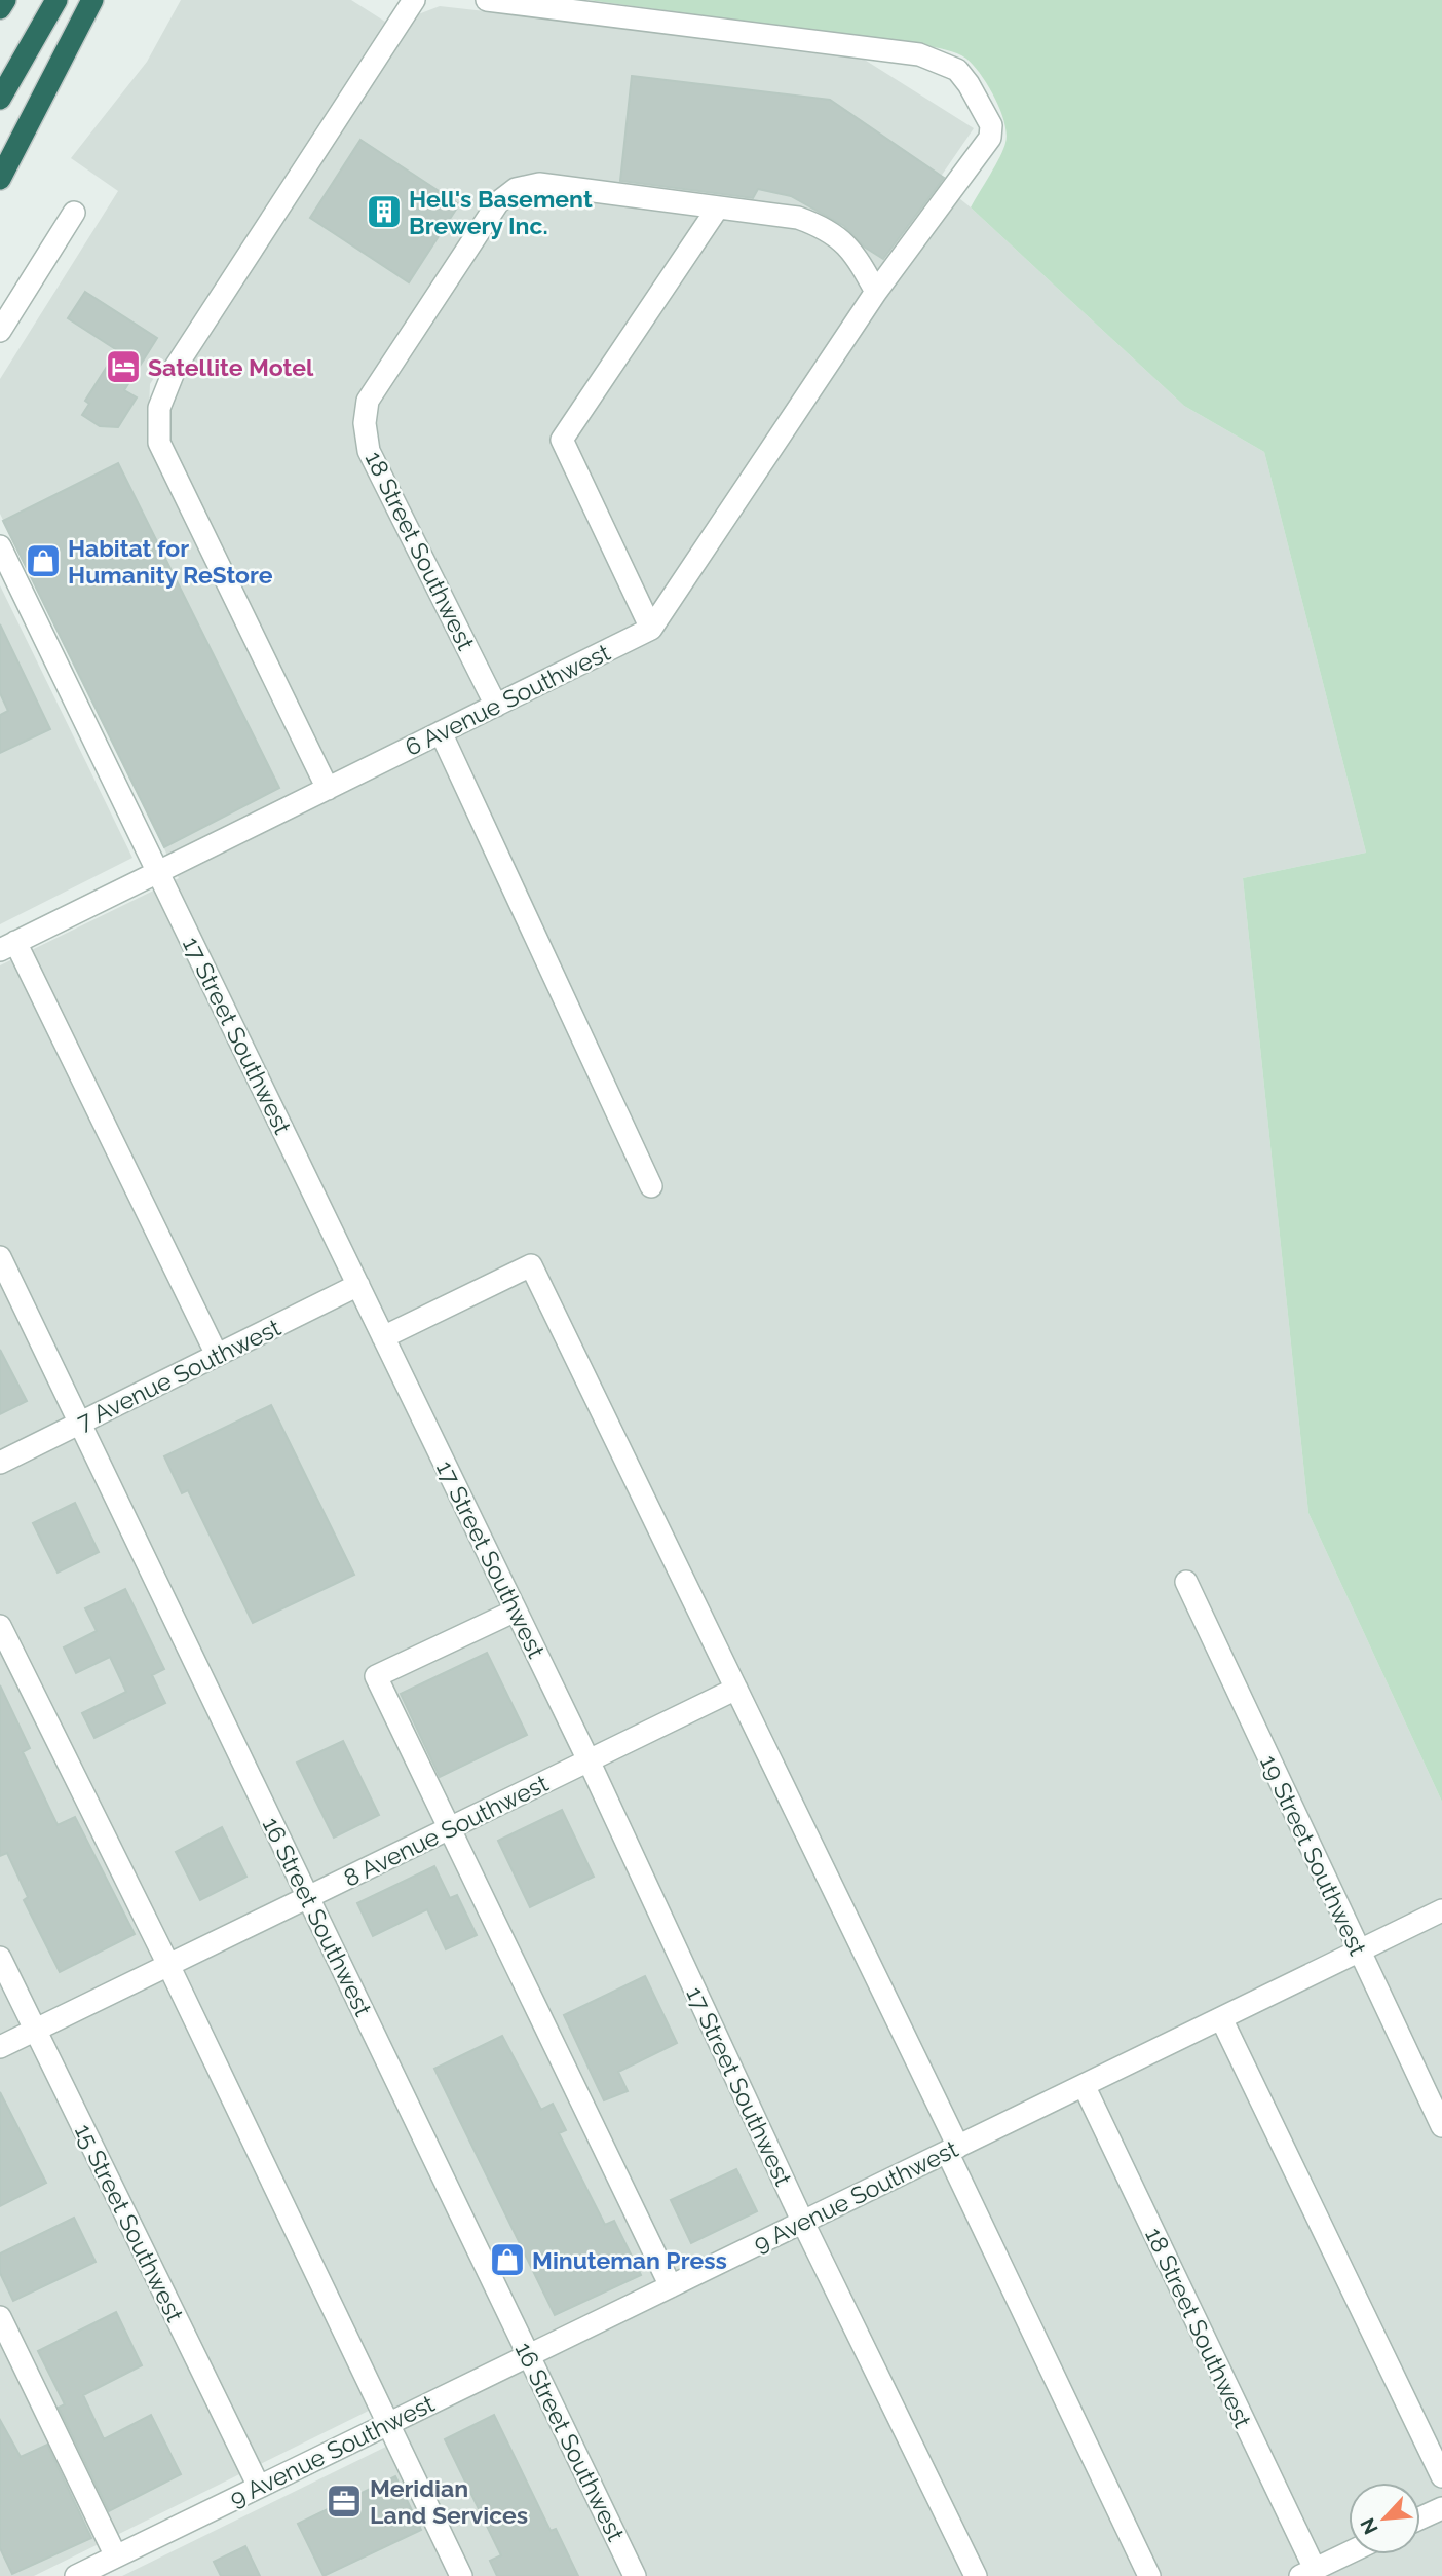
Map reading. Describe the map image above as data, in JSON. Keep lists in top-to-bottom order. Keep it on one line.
{"streets":{"street":["18 Street Southwest","6 Avenue Southwest","17 Street Southwest","7 Avenue Southwest","8 Avenue Southwest","19 Street Southwest","16 Street Southwest","9 Avenue Southwest","15 Street Southwest"]},"crossings":[["18 Street Southwest","6 Avenue Southwest"],["18 Street Southwest","9 Avenue Southwest"],["6 Avenue Southwest","17 Street Southwest"],["17 Street Southwest","7 Avenue Southwest"],["17 Street Southwest","8 Avenue Southwest"],["17 Street Southwest","9 Avenue Southwest"],["7 Avenue Southwest","16 Street Southwest"],["8 Avenue Southwest","16 Street Southwest"],["8 Avenue Southwest","15 Street Southwest"],["19 Street Southwest","9 Avenue Southwest"],["16 Street Southwest","9 Avenue Southwest"],["9 Avenue Southwest","15 Street Southwest"]],"places":{"building":["Hell's Basement Brewery Inc."],"hotel":["Satellite Motel"],"shop":["Habitat for Humanity ReStore","Minuteman Press"],"office":["Meridian Land Services"]},"north":"bottom left"}
